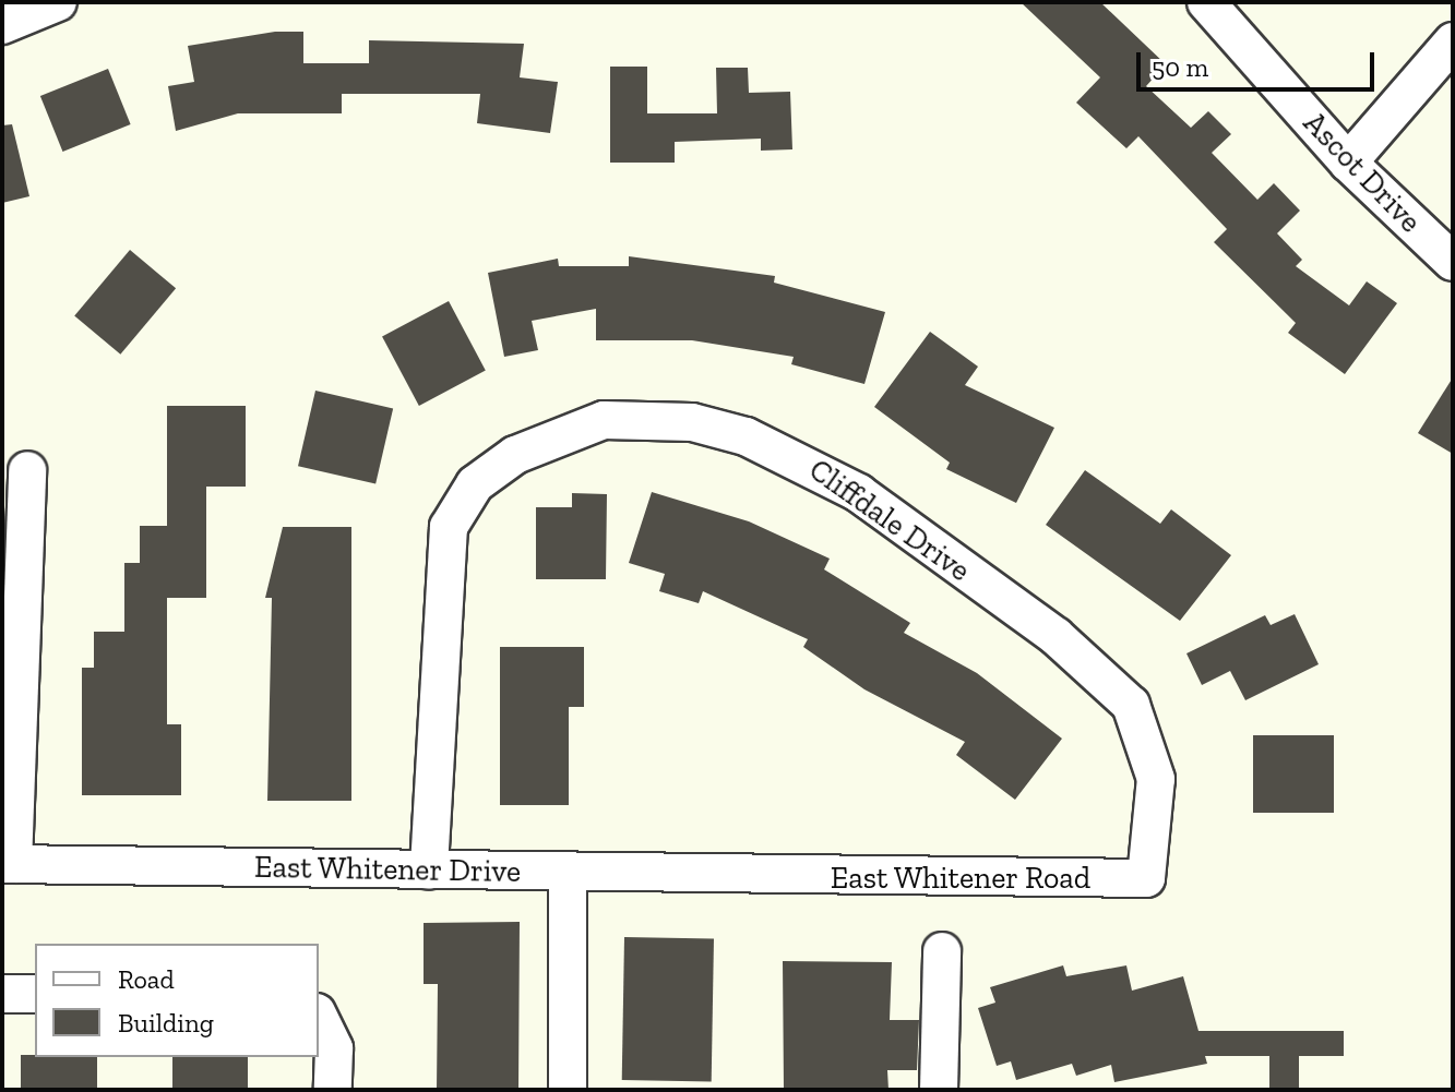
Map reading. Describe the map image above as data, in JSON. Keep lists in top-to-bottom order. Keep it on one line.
{"streets":{"street":["Ascot Drive","Cliffdale Drive","East Whitener Drive","East Whitener Road"]},"crossings":[["Cliffdale Drive","East Whitener Drive"],["Cliffdale Drive","East Whitener Road"],["East Whitener Drive","East Whitener Road"]],"legend":["Road","Building"],"scale_bar":"50 m"}
